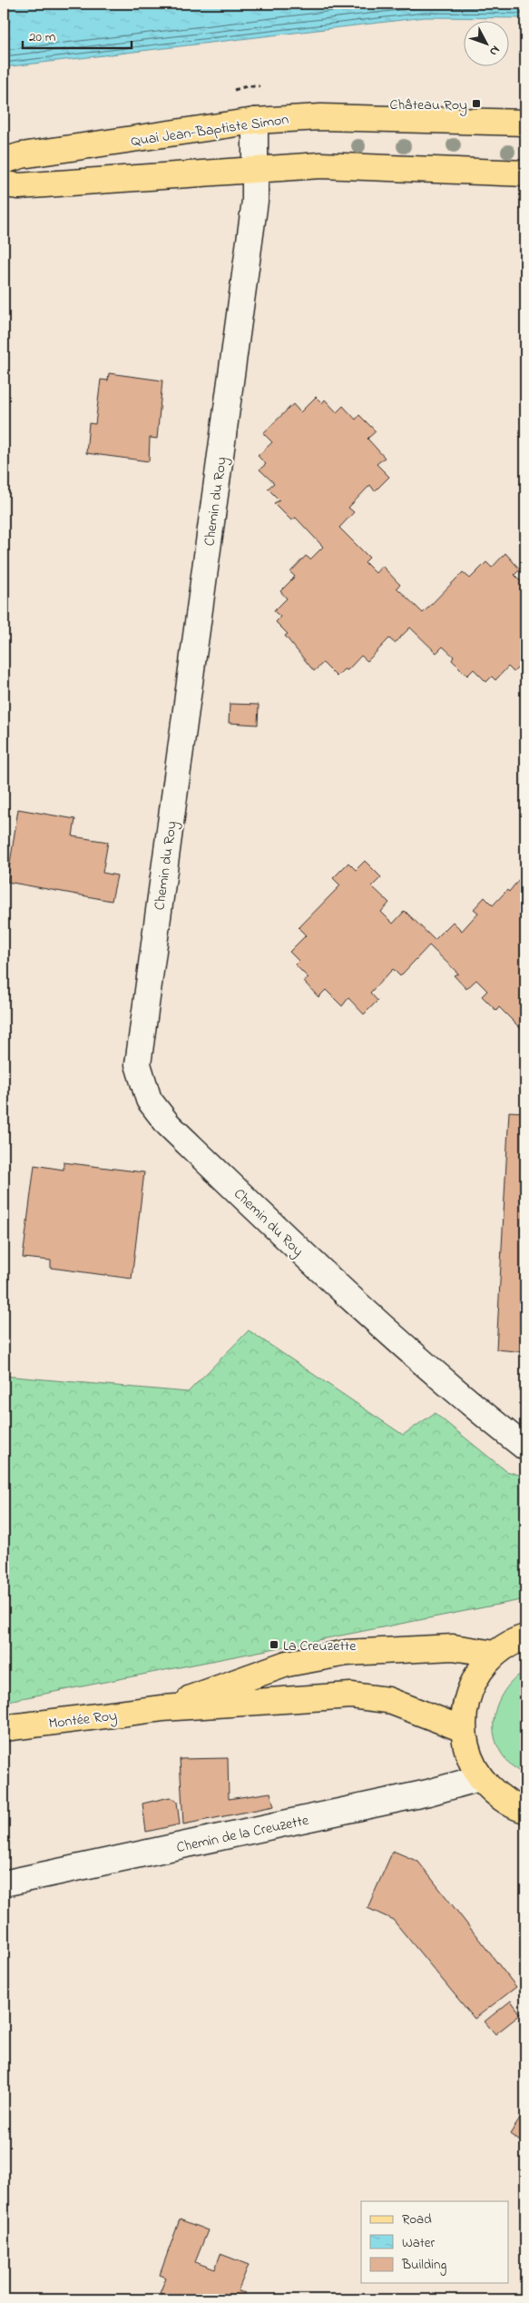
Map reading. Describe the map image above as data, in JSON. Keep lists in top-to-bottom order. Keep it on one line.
{"streets":{"main road":["Quai Jean-Baptiste Simon","Montée Roy"],"street":["Chemin du Roy","Chemin de la Creuzette"]},"crossings":[["Quai Jean-Baptiste Simon","Chemin du Roy"]],"places":{"transit":["Château Roy","La Creuzette"]},"legend":["Road","Water","Building"],"scale_bar":"20 m","north":"bottom right"}
